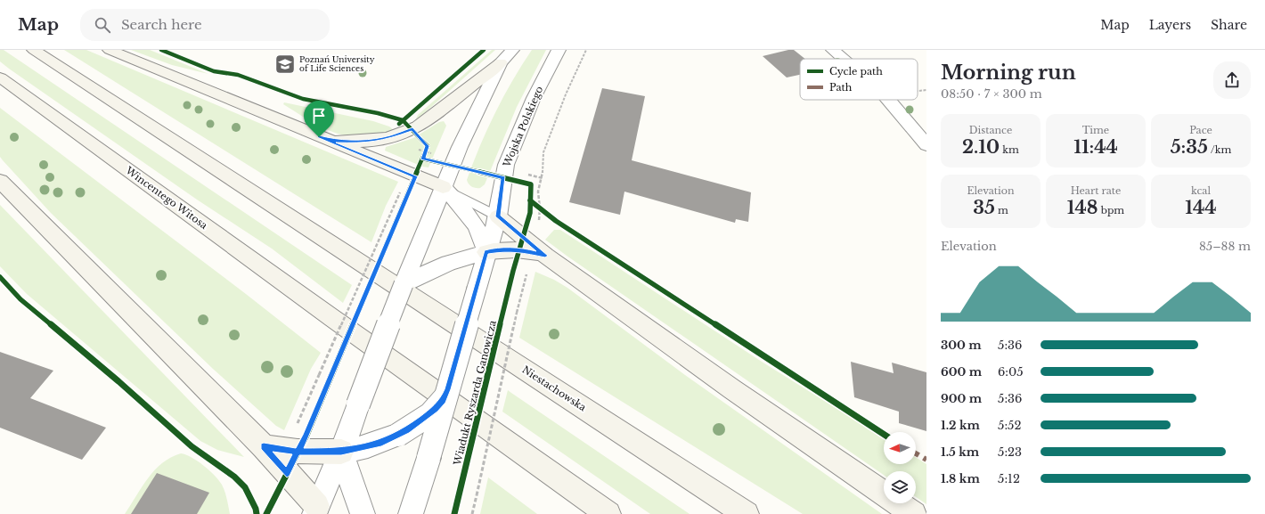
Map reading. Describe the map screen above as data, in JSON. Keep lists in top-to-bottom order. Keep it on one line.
{"streets":{"main road":["Wincentego Witosa","Niestachowska"],"street":["Wojska Polskiego"],"cycle path":["Wiadukt Ryszarda Ganowicza"]},"places":{"school or university":["Poznań University of Life Sciences"]},"legend":["Cycle path","Path"],"north":"left","page":{"header":"Map","search":"Search here","nav":["Map","Layers","Share"],"heading":["Morning run","08:50 · 7 × 300 m"],"stats":[["Distance","2.10 km"],["Time","11:44"],["Pace","5:35 /km"],["Elevation","35 m"],["Heart rate","148 bpm"],["kcal","144"]],"chart":["Elevation","85–88 m"],"list":[{"name":"300 m","note":"5:36"},{"name":"600 m","note":"6:05"},{"name":"900 m","note":"5:36"},{"name":"1.2 km","note":"5:52"},{"name":"1.5 km","note":"5:23"},{"name":"1.8 km","note":"5:12"}]}}
